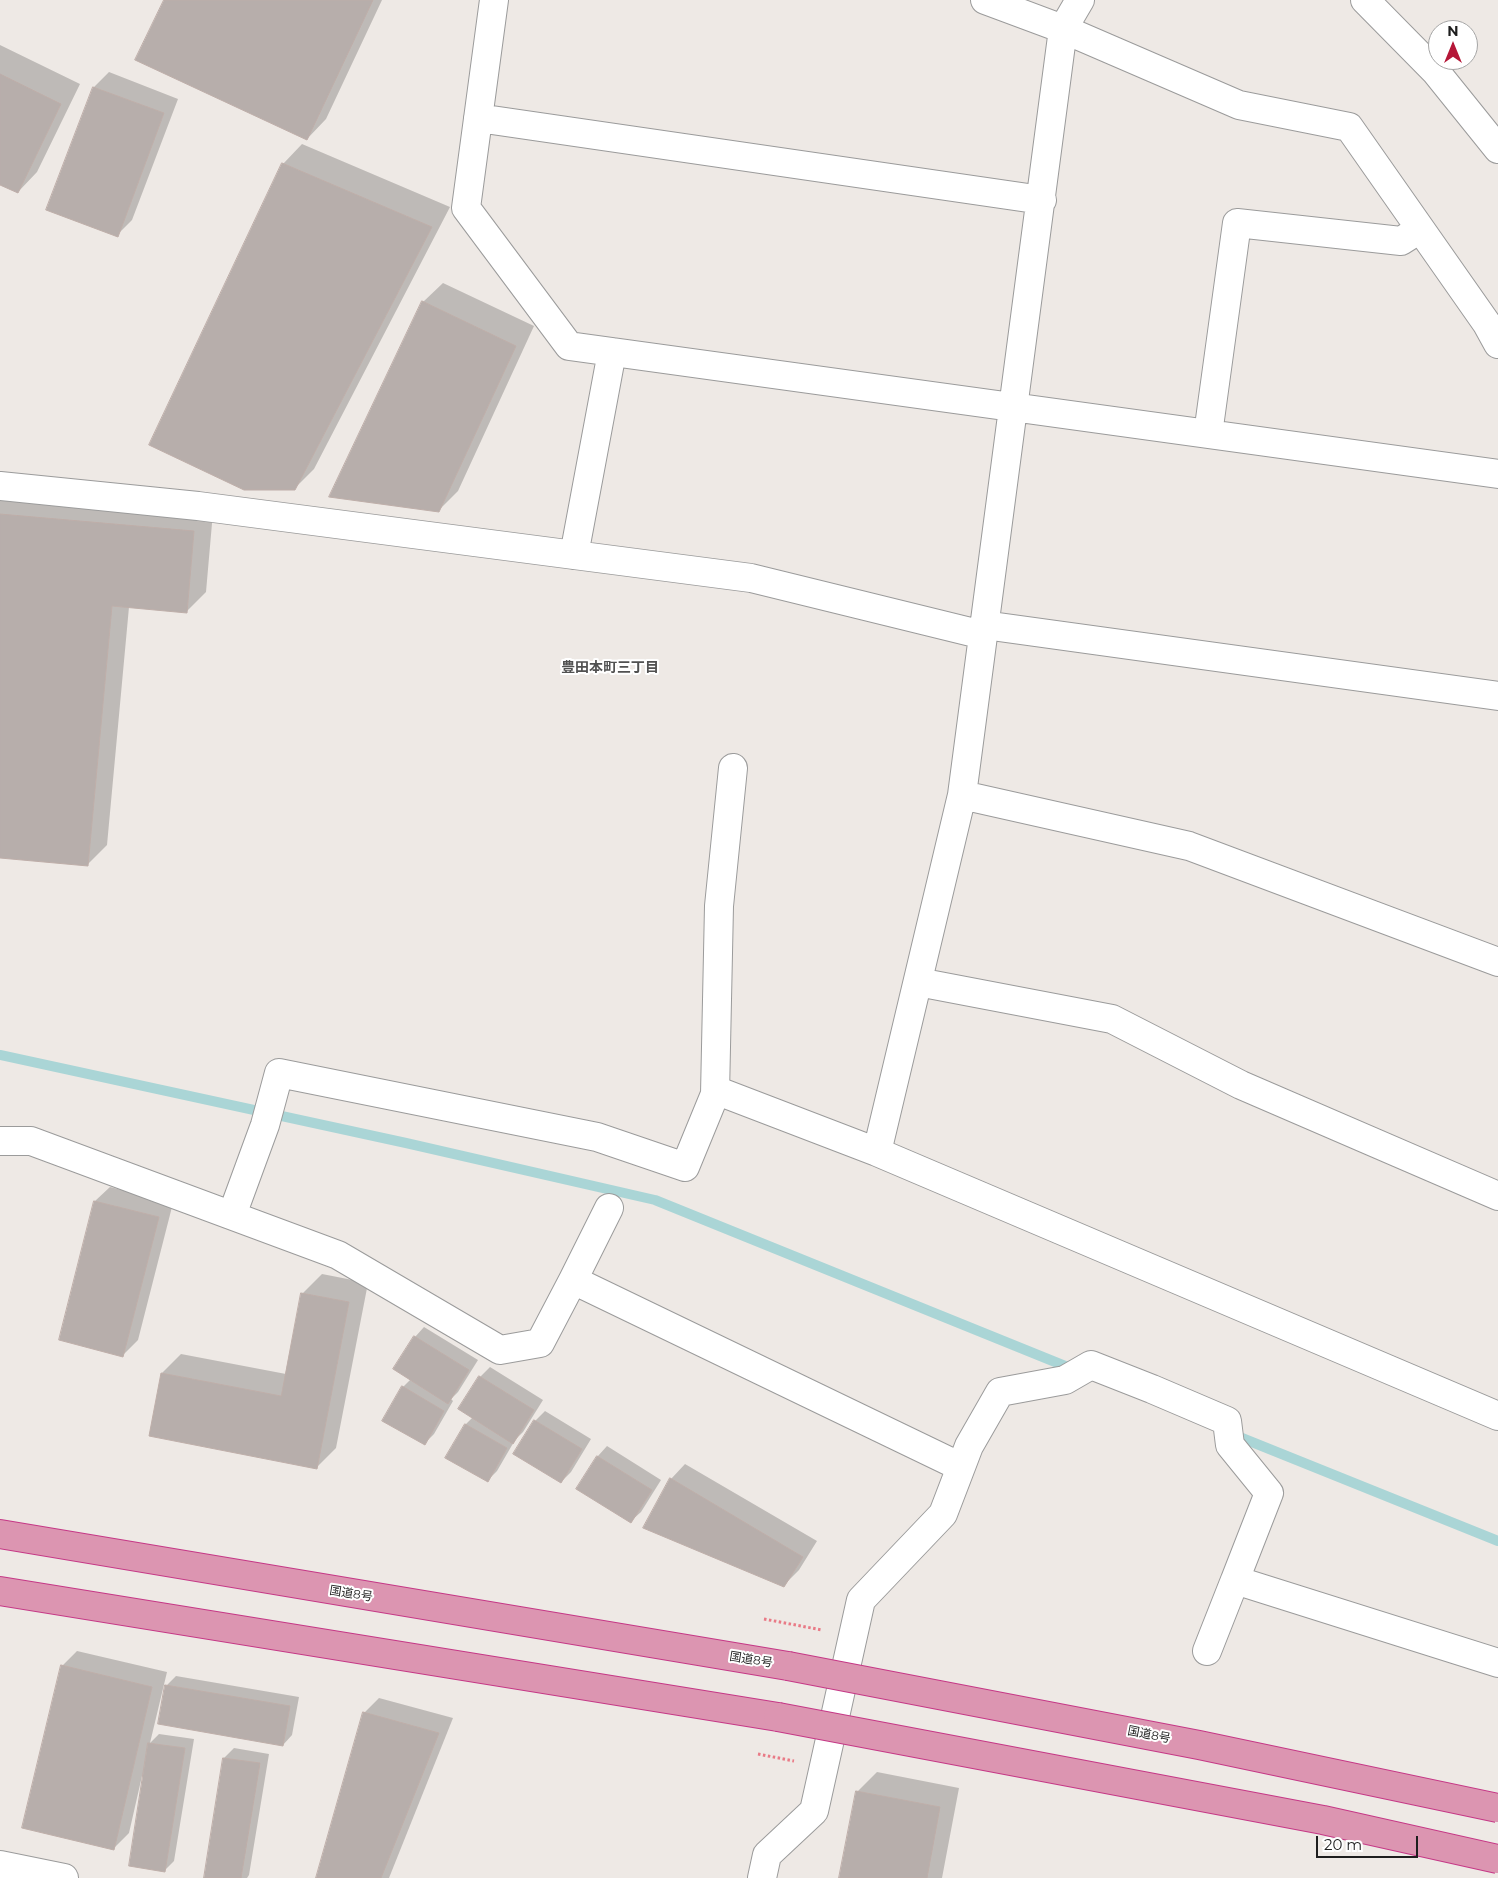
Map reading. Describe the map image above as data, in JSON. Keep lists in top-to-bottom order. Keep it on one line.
{"streets":{"highway":["国道8号"]},"districts":["豊田本町三丁目"],"scale_bar":"20 m","north":"top"}
